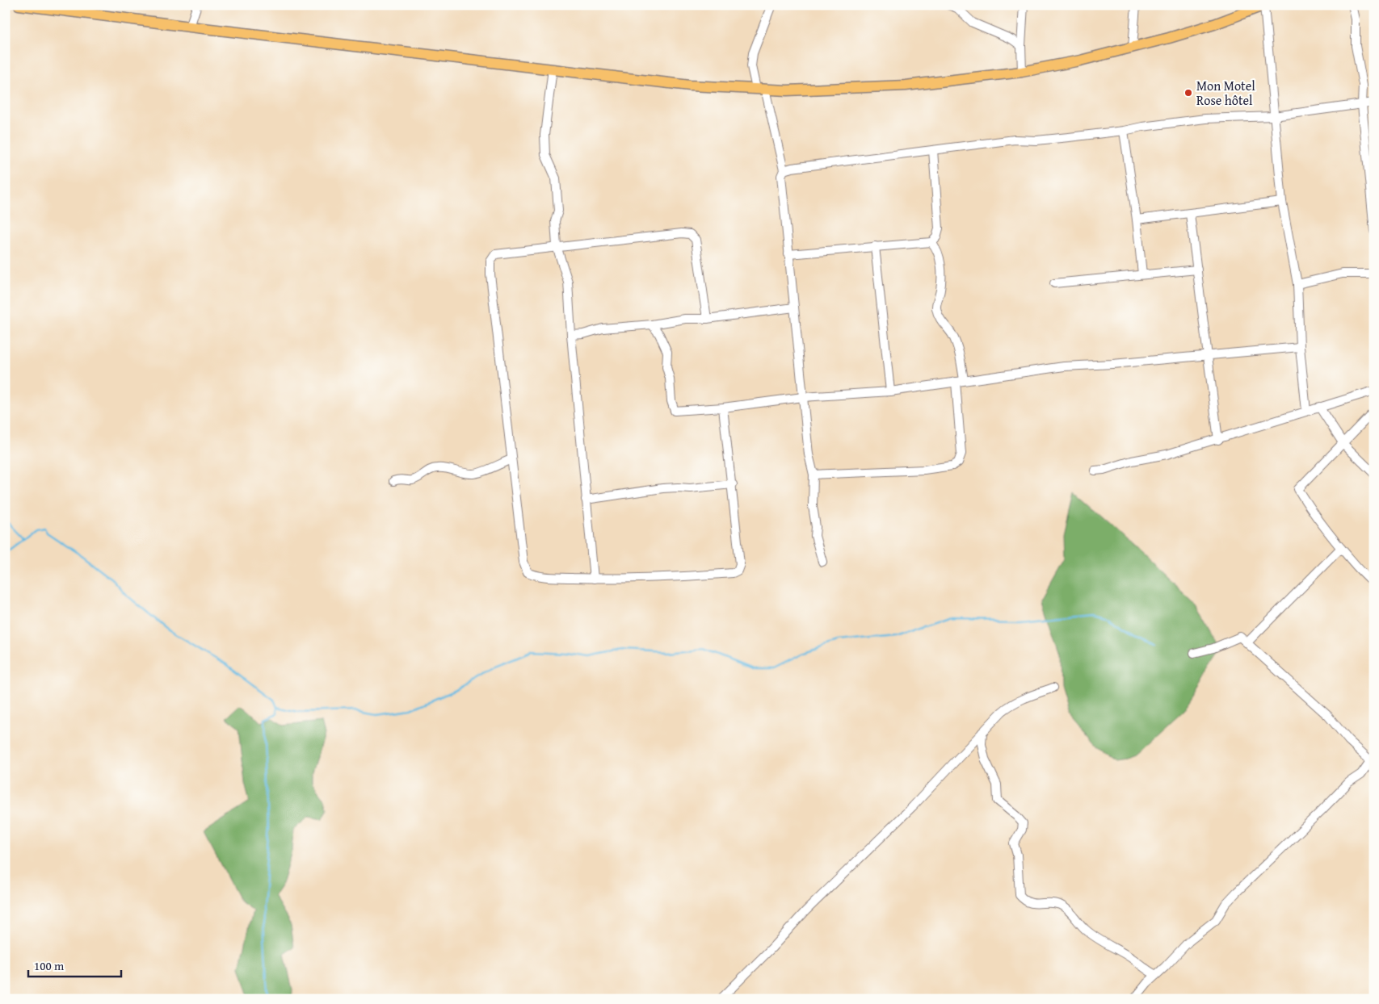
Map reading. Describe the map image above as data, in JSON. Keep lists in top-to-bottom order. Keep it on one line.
{"places":["Mon Motel Rose hôtel"],"scale_bar":"100 m"}
